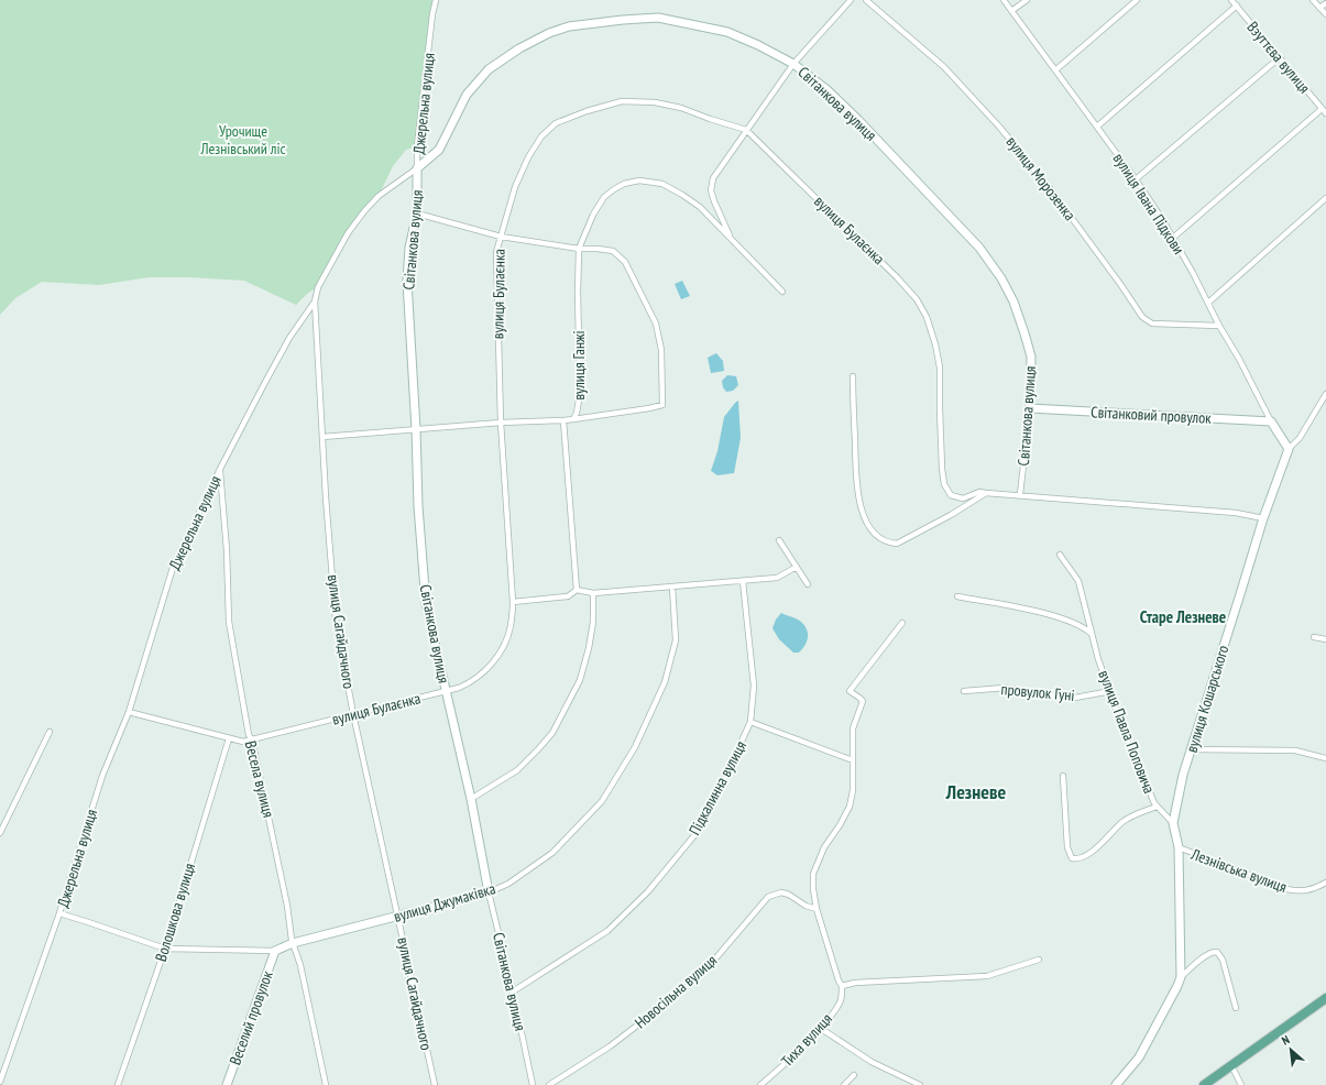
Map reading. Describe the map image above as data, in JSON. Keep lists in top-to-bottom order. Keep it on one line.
{"streets":{"street":["Взуттєва вулиця","Джерельна вулиця","Світанкова вулиця","вулиця Морозенка","вулиця Івана Підкови","вулиця Булаєнка","вулиця Ганжі","Світанковий провулок","вулиця Сагайдачного","провулок Гуні","вулиця Кошарського","вулиця Павла Поповича","Весела вулиця","Підкалинна вулиця","Лезнівська вулиця","вулиця Джумаківка","Волошкова вулиця","Новосільна вулиця","Веселий провулок","Тиха вулиця"]},"crossings":[["Джерельна вулиця","Світанкова вулиця"],["Джерельна вулиця","вулиця Булаєнка"],["Джерельна вулиця","вулиця Сагайдачного"],["Джерельна вулиця","Весела вулиця"],["Джерельна вулиця","вулиця Джумаківка"],["Світанкова вулиця","вулиця Булаєнка"],["Світанкова вулиця","Світанковий провулок"],["Світанкова вулиця","Підкалинна вулиця"],["Світанкова вулиця","вулиця Джумаківка"],["вулиця Морозенка","вулиця Івана Підкови"],["вулиця Івана Підкови","Світанковий провулок"],["вулиця Булаєнка","вулиця Сагайдачного"],["вулиця Булаєнка","Весела вулиця"],["вулиця Булаєнка","Волошкова вулиця"],["вулиця Сагайдачного","вулиця Джумаківка"],["провулок Гуні","вулиця Павла Поповича"],["вулиця Кошарського","вулиця Павла Поповича"],["вулиця Кошарського","Лезнівська вулиця"],["Весела вулиця","вулиця Джумаківка"],["вулиця Джумаківка","Волошкова вулиця"],["вулиця Джумаківка","Веселий провулок"]],"districts":["Старе Лезневе","Лезневе"],"parks":["Урочище Лезнівський ліс"],"north":"top left"}
